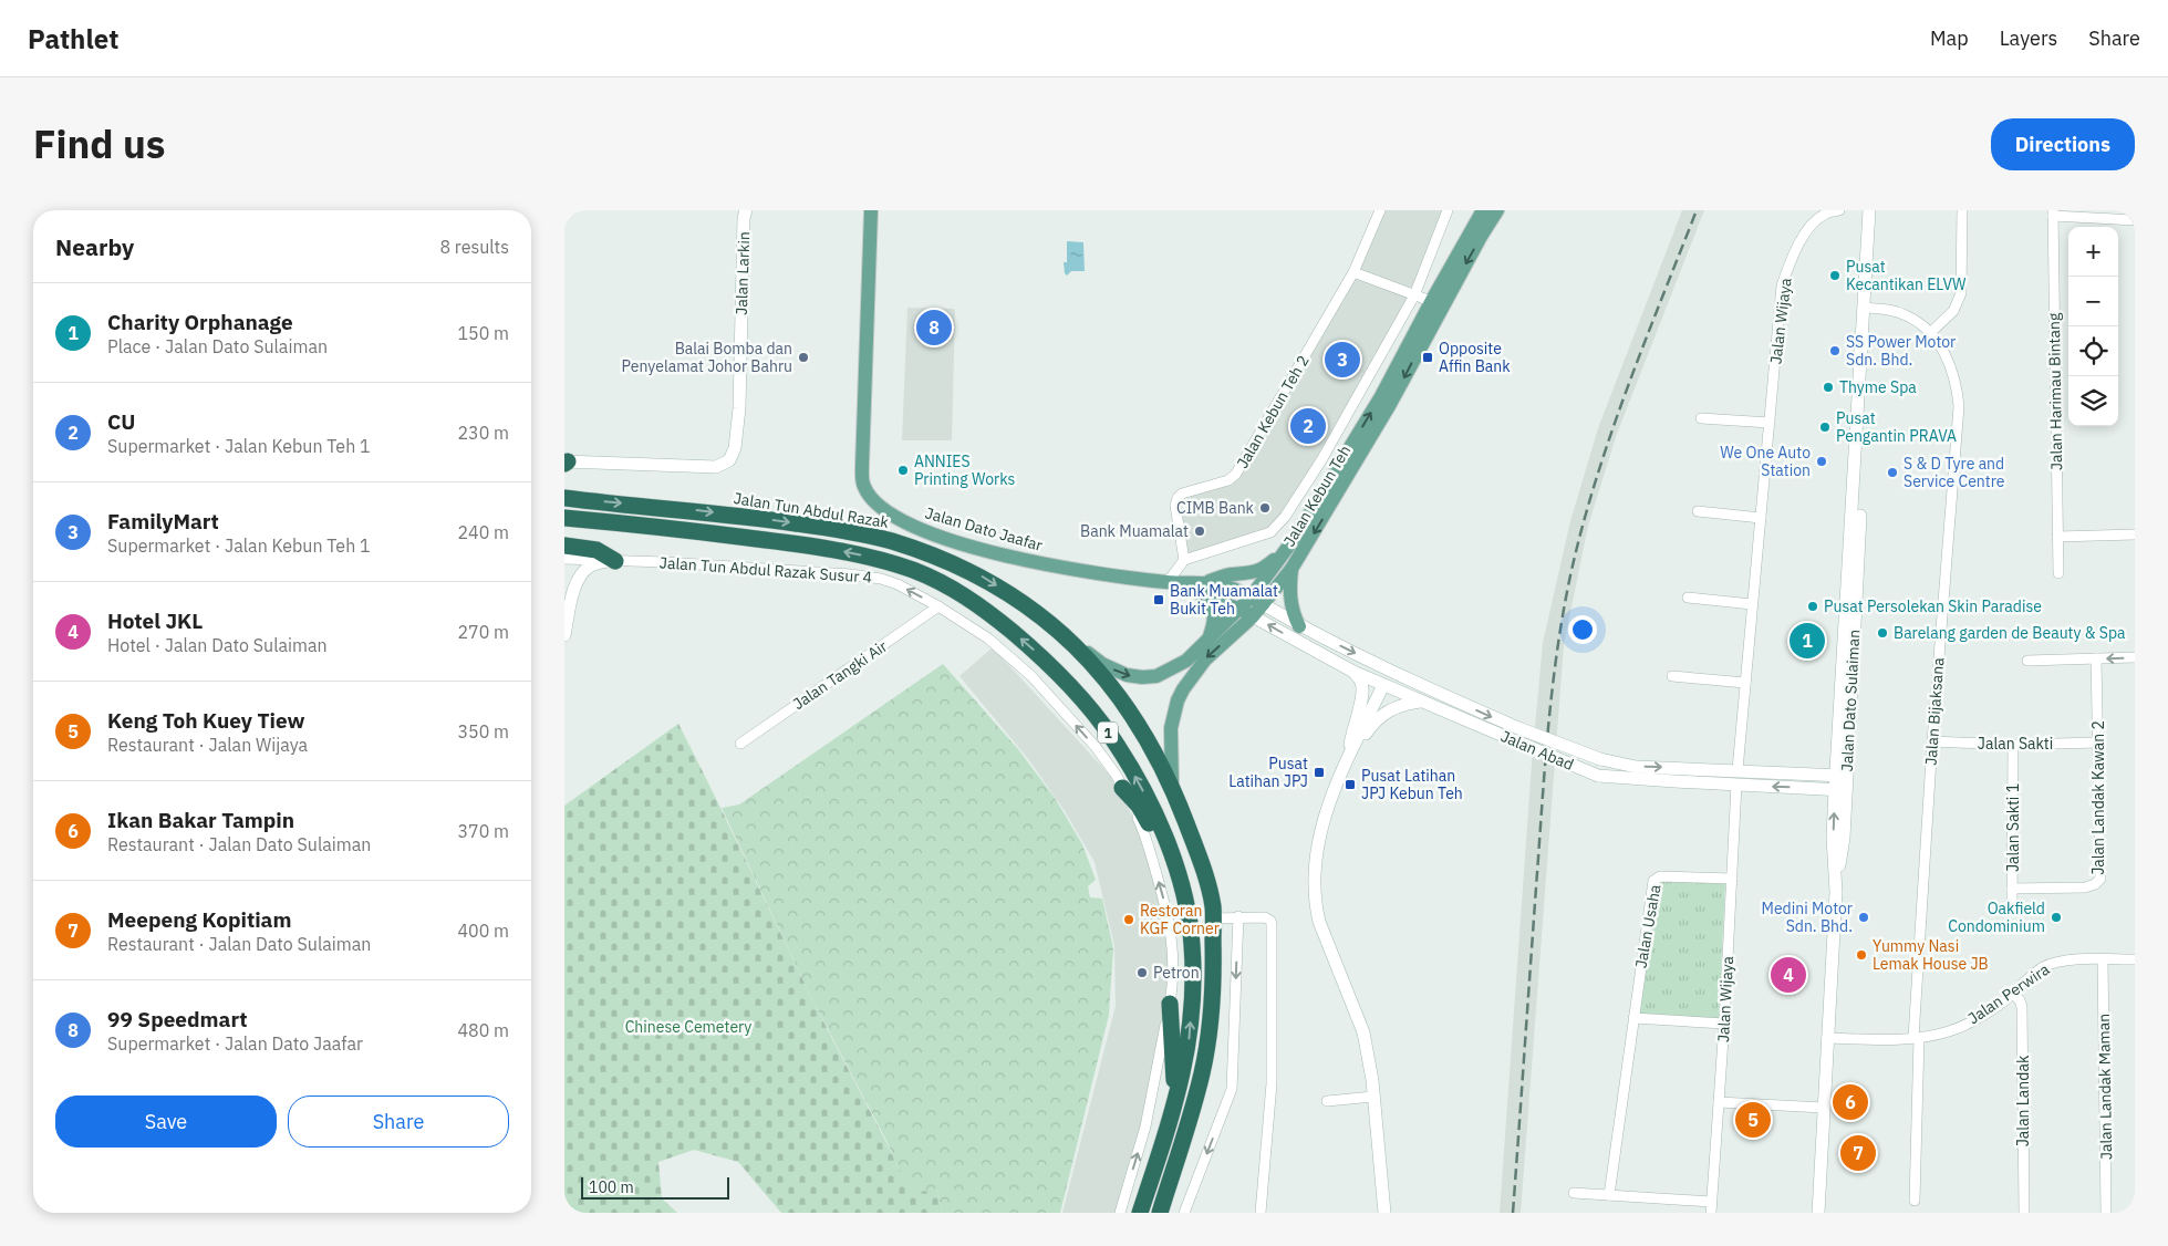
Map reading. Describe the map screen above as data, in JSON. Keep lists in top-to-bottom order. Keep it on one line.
{"streets":{"highway":["Jalan Tun Abdul Razak","1"],"main road":["Jalan Kebun Teh","Jalan Dato Jaafar"],"street":["Jalan Larkin","Jalan Wijaya","Jalan Harimau Bintang","Jalan Kebun Teh 2","Jalan Tun Abdul Razak Susur 4","Jalan Tangki Air","Jalan Dato Sulaiman","Jalan Bijaksana","Jalan Sakti","Jalan Abad","Jalan Landak Kawan 2","Jalan Sakti 1","Jalan Usaha","Jalan Perwira","Jalan Landak Maman","Jalan Landak"]},"crossings":[["Jalan Wijaya","Jalan Abad"],["Jalan Wijaya","Jalan Usaha"],["Jalan Kebun Teh","Jalan Tun Abdul Razak"],["Jalan Kebun Teh","Jalan Dato Jaafar"],["Jalan Kebun Teh","Jalan Abad"],["Jalan Dato Jaafar","Jalan Abad"],["Jalan Tun Abdul Razak Susur 4","Jalan Tangki Air"],["Jalan Dato Sulaiman","Jalan Bijaksana"],["Jalan Dato Sulaiman","Jalan Abad"],["Jalan Dato Sulaiman","Jalan Perwira"],["Jalan Bijaksana","Jalan Sakti"],["Jalan Bijaksana","Jalan Perwira"],["Jalan Sakti","Jalan Landak Kawan 2"],["Jalan Sakti","Jalan Sakti 1"],["Jalan Landak Kawan 2","Jalan Sakti 1"],["Jalan Perwira","Jalan Landak Maman"],["Jalan Perwira","Jalan Landak"]],"one_way":["Jalan Tun Abdul Razak"],"parks":["Chinese Cemetery"],"places":{"other":["Pusat Kecantikan ELVW","SS Power Motor Sdn. Bhd.","Balai Bomba dan Penyelamat Johor Bahru","Thyme Spa","Pusat Pengantin PRAVA","We One Auto Station","ANNIES Printing Works","S & D Tyre and Service Centre","CIMB Bank","Bank Muamalat","Pusat Persolekan Skin Paradise","Barelang garden de Beauty & Spa","Medini Motor Sdn. Bhd.","Oakfield Condominium","Restoran KGF Corner","Yummy Nasi Lemak House JB","Petron"],"transit":["Opposite Affin Bank","Bank Muamalat Bukit Teh","Pusat Latihan JPJ","Pusat Latihan JPJ Kebun Teh"]},"scale_bar":"100 m","page":{"header":"Pathlet","nav":["Map","Layers","Share"],"title":"Find us","buttons":["Directions",["Save","Share"]],"heading":["Nearby","8 results"],"map_buttons":["+","−"],"list":[{"mark":"1","name":"Charity Orphanage","note":"Place · Jalan Dato Sulaiman","value":"150 m"},{"mark":"2","name":"CU","note":"Supermarket · Jalan Kebun Teh 1","value":"230 m"},{"mark":"3","name":"FamilyMart","note":"Supermarket · Jalan Kebun Teh 1","value":"240 m"},{"mark":"4","name":"Hotel JKL","note":"Hotel · Jalan Dato Sulaiman","value":"270 m"},{"mark":"5","name":"Keng Toh Kuey Tiew","note":"Restaurant · Jalan Wijaya","value":"350 m"},{"mark":"6","name":"Ikan Bakar Tampin","note":"Restaurant · Jalan Dato Sulaiman","value":"370 m"},{"mark":"7","name":"Meepeng Kopitiam","note":"Restaurant · Jalan Dato Sulaiman","value":"400 m"},{"mark":"8","name":"99 Speedmart","note":"Supermarket · Jalan Dato Jaafar","value":"480 m"}],"pins":["8","3","2","1","4","6","5","7"],"scale":"100 m"}}
